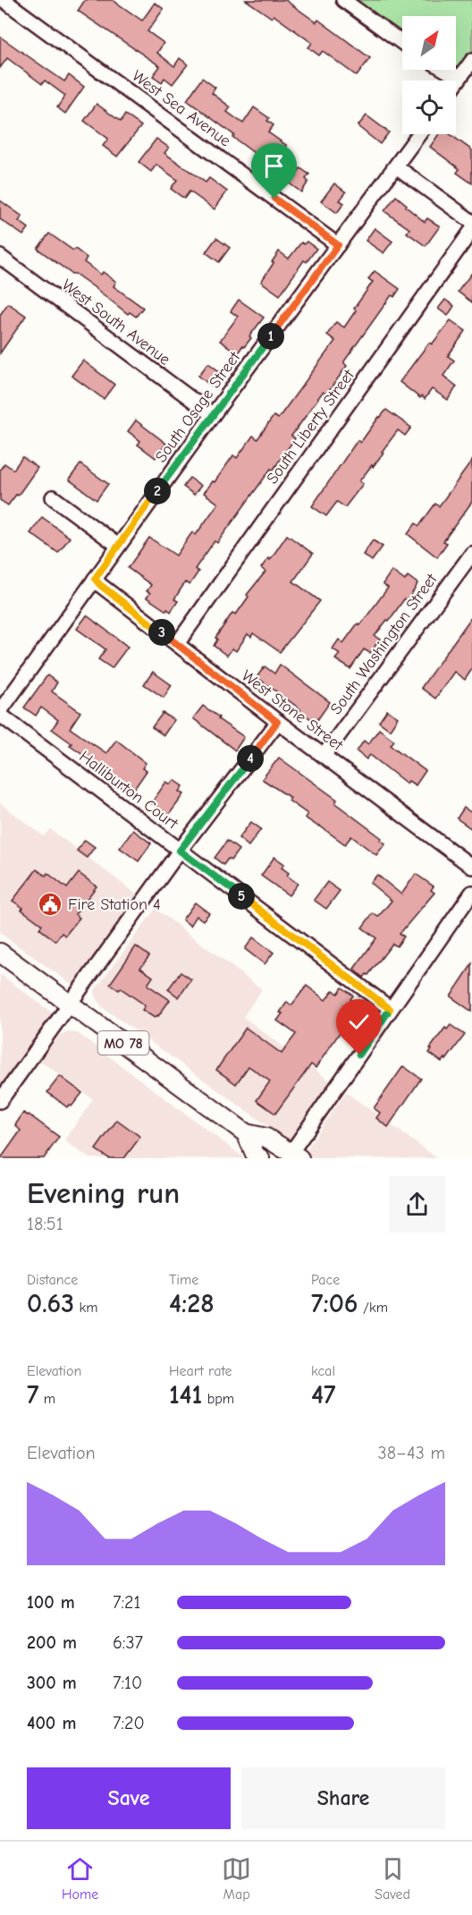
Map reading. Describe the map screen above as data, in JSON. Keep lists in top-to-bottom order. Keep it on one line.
{"streets":{"main road":["MO 78"],"street":["West Sea Avenue","West South Avenue","South Osage Street","South Liberty Street","South Washington Street","West Stone Street","Halliburton Court"]},"crossings":[["West Sea Avenue","South Osage Street"],["West South Avenue","South Osage Street"],["South Osage Street","West Stone Street"],["South Osage Street","Halliburton Court"],["South Liberty Street","West Stone Street"],["South Washington Street","West Stone Street"]],"places":{"public building":["Fire Station 4"]},"north":"top right","page":{"pins":["1","2","3","4","5"],"heading":["Evening run","18:51"],"stats":[["Distance","0.63 km"],["Time","4:28"],["Pace","7:06 /km"],["Elevation","7 m"],["Heart rate","141 bpm"],["kcal","47"]],"chart":["Elevation","38–43 m"],"list":[{"name":"100 m","note":"7:21"},{"name":"200 m","note":"6:37"},{"name":"300 m","note":"7:10"},{"name":"400 m","note":"7:20"}],"buttons":["Save","Share"],"tabs":["Home","Map","Saved"]}}
